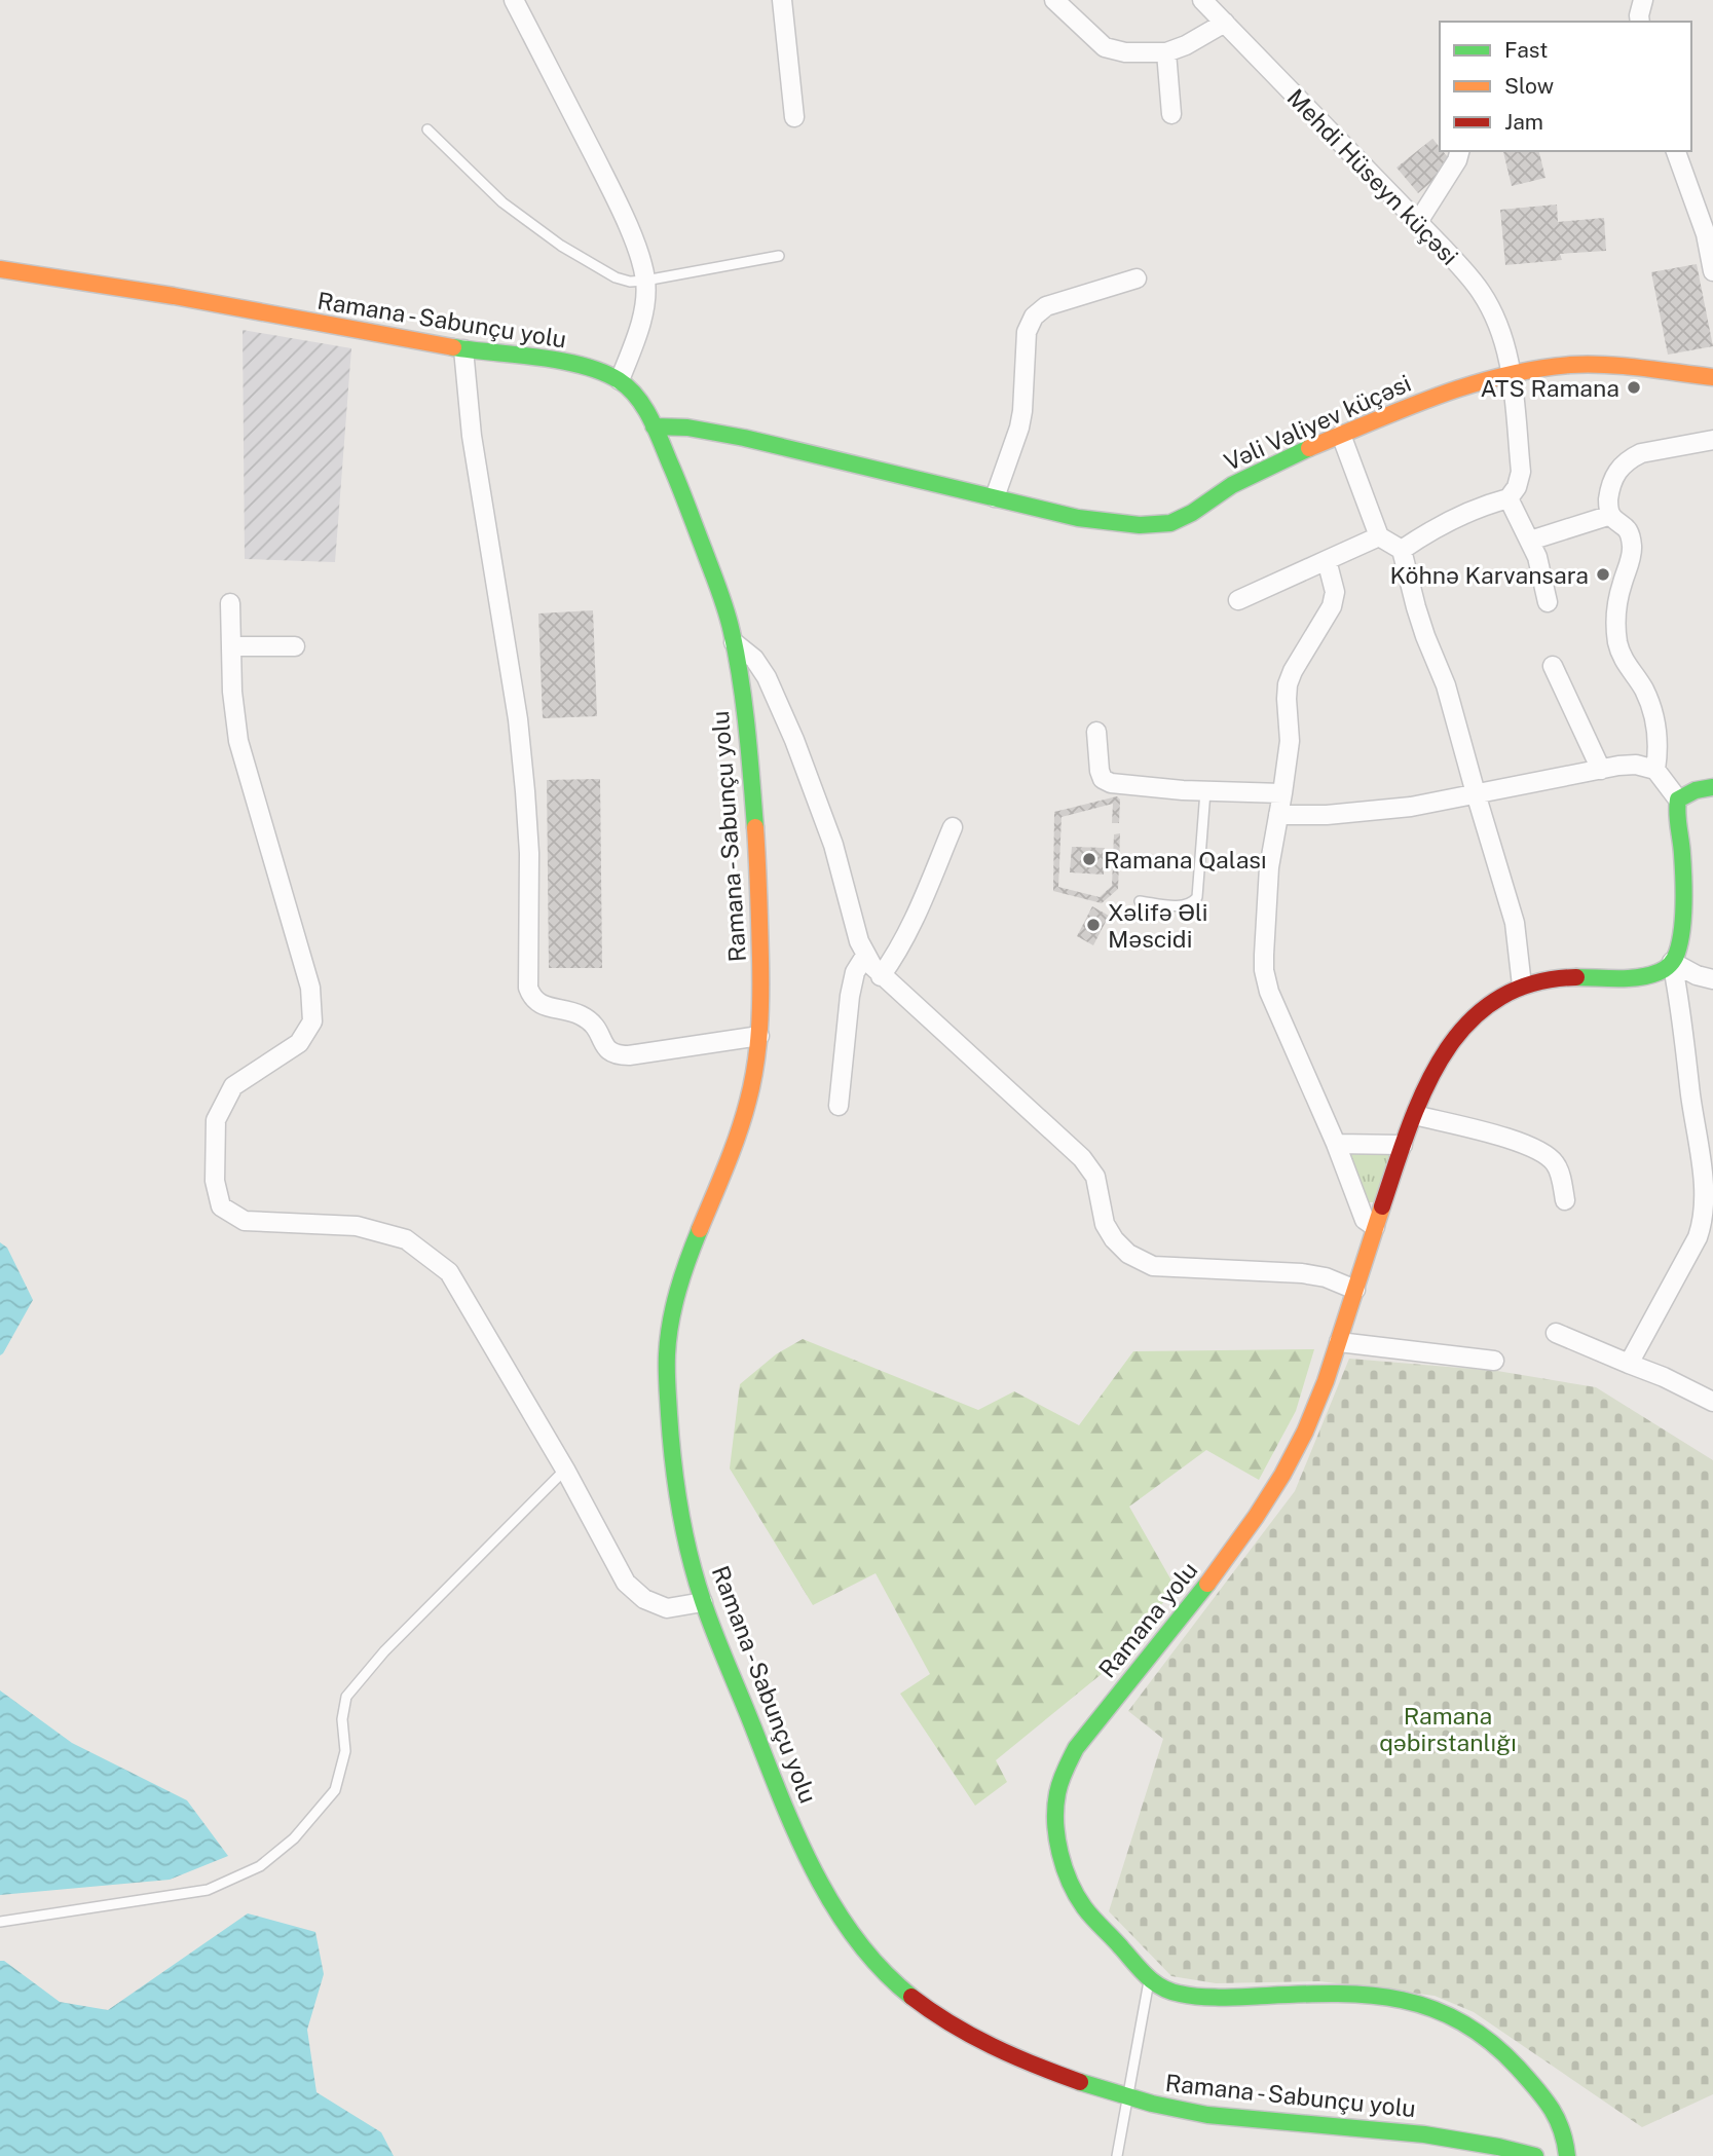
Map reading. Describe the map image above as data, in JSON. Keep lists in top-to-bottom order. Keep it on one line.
{"streets":{"street":["Mehdi Hüseyn küçəsi","Ramana - Sabunçu yolu","Vəli Vəliyev küçəsi","Ramana yolu"]},"crossings":[["Mehdi Hüseyn küçəsi","Vəli Vəliyev küçəsi"],["Ramana - Sabunçu yolu","Vəli Vəliyev küçəsi"]],"parks":["Ramana qəbirstanlığı"],"places":["ATS Ramana","Köhnə Karvansara","Ramana Qalası","Xəlifə Əli Məscidi"],"legend":["Fast","Slow","Jam"]}
